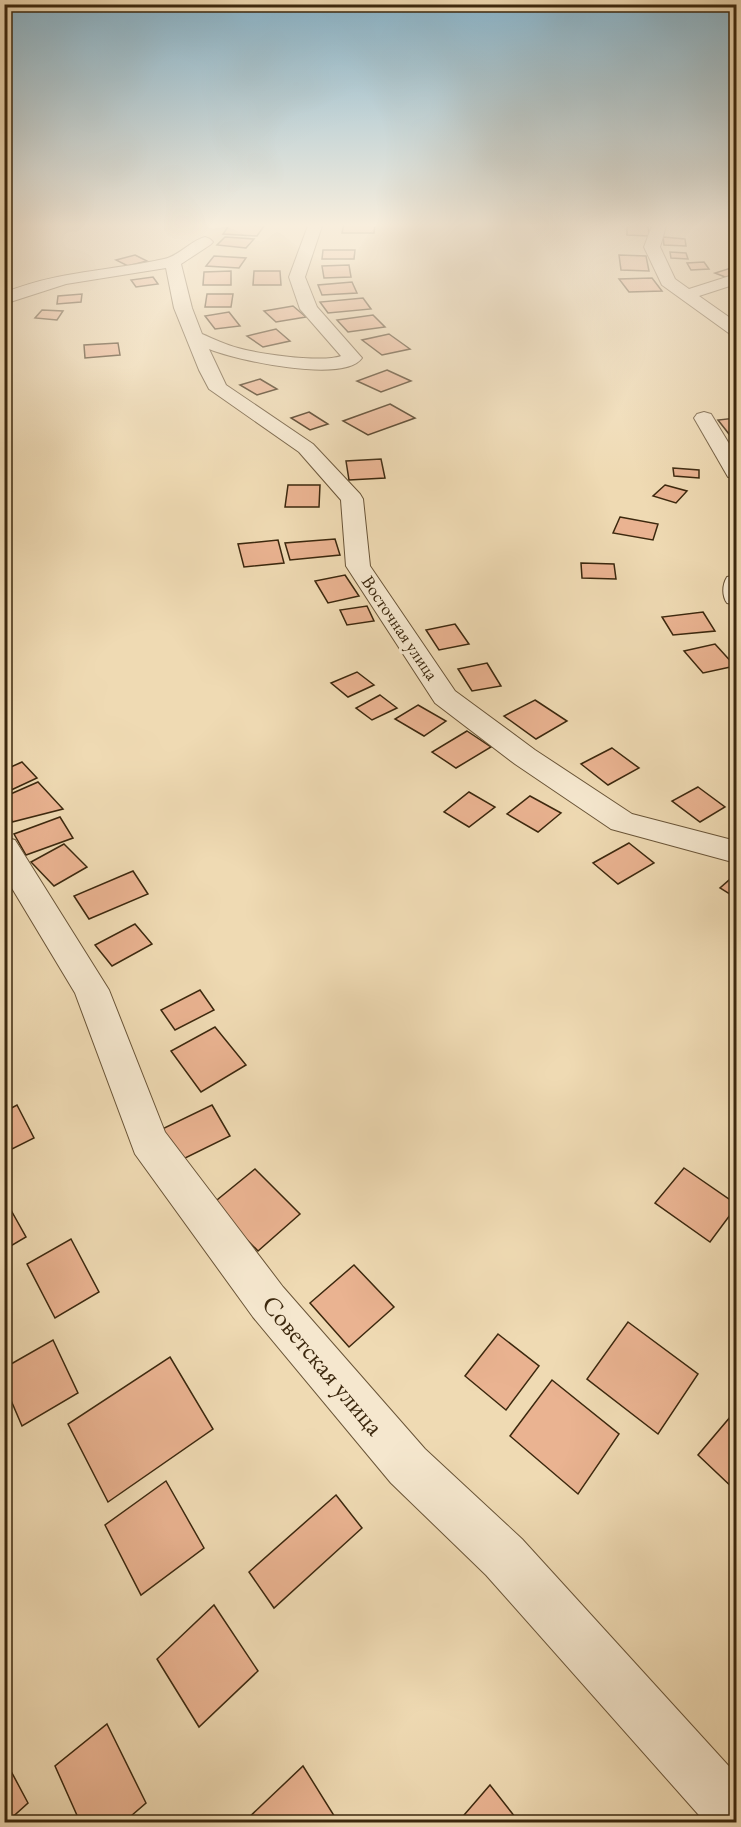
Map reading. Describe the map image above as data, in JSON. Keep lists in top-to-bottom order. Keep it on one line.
{"streets":{"street":["Восточная улица","Советская улица"]}}
